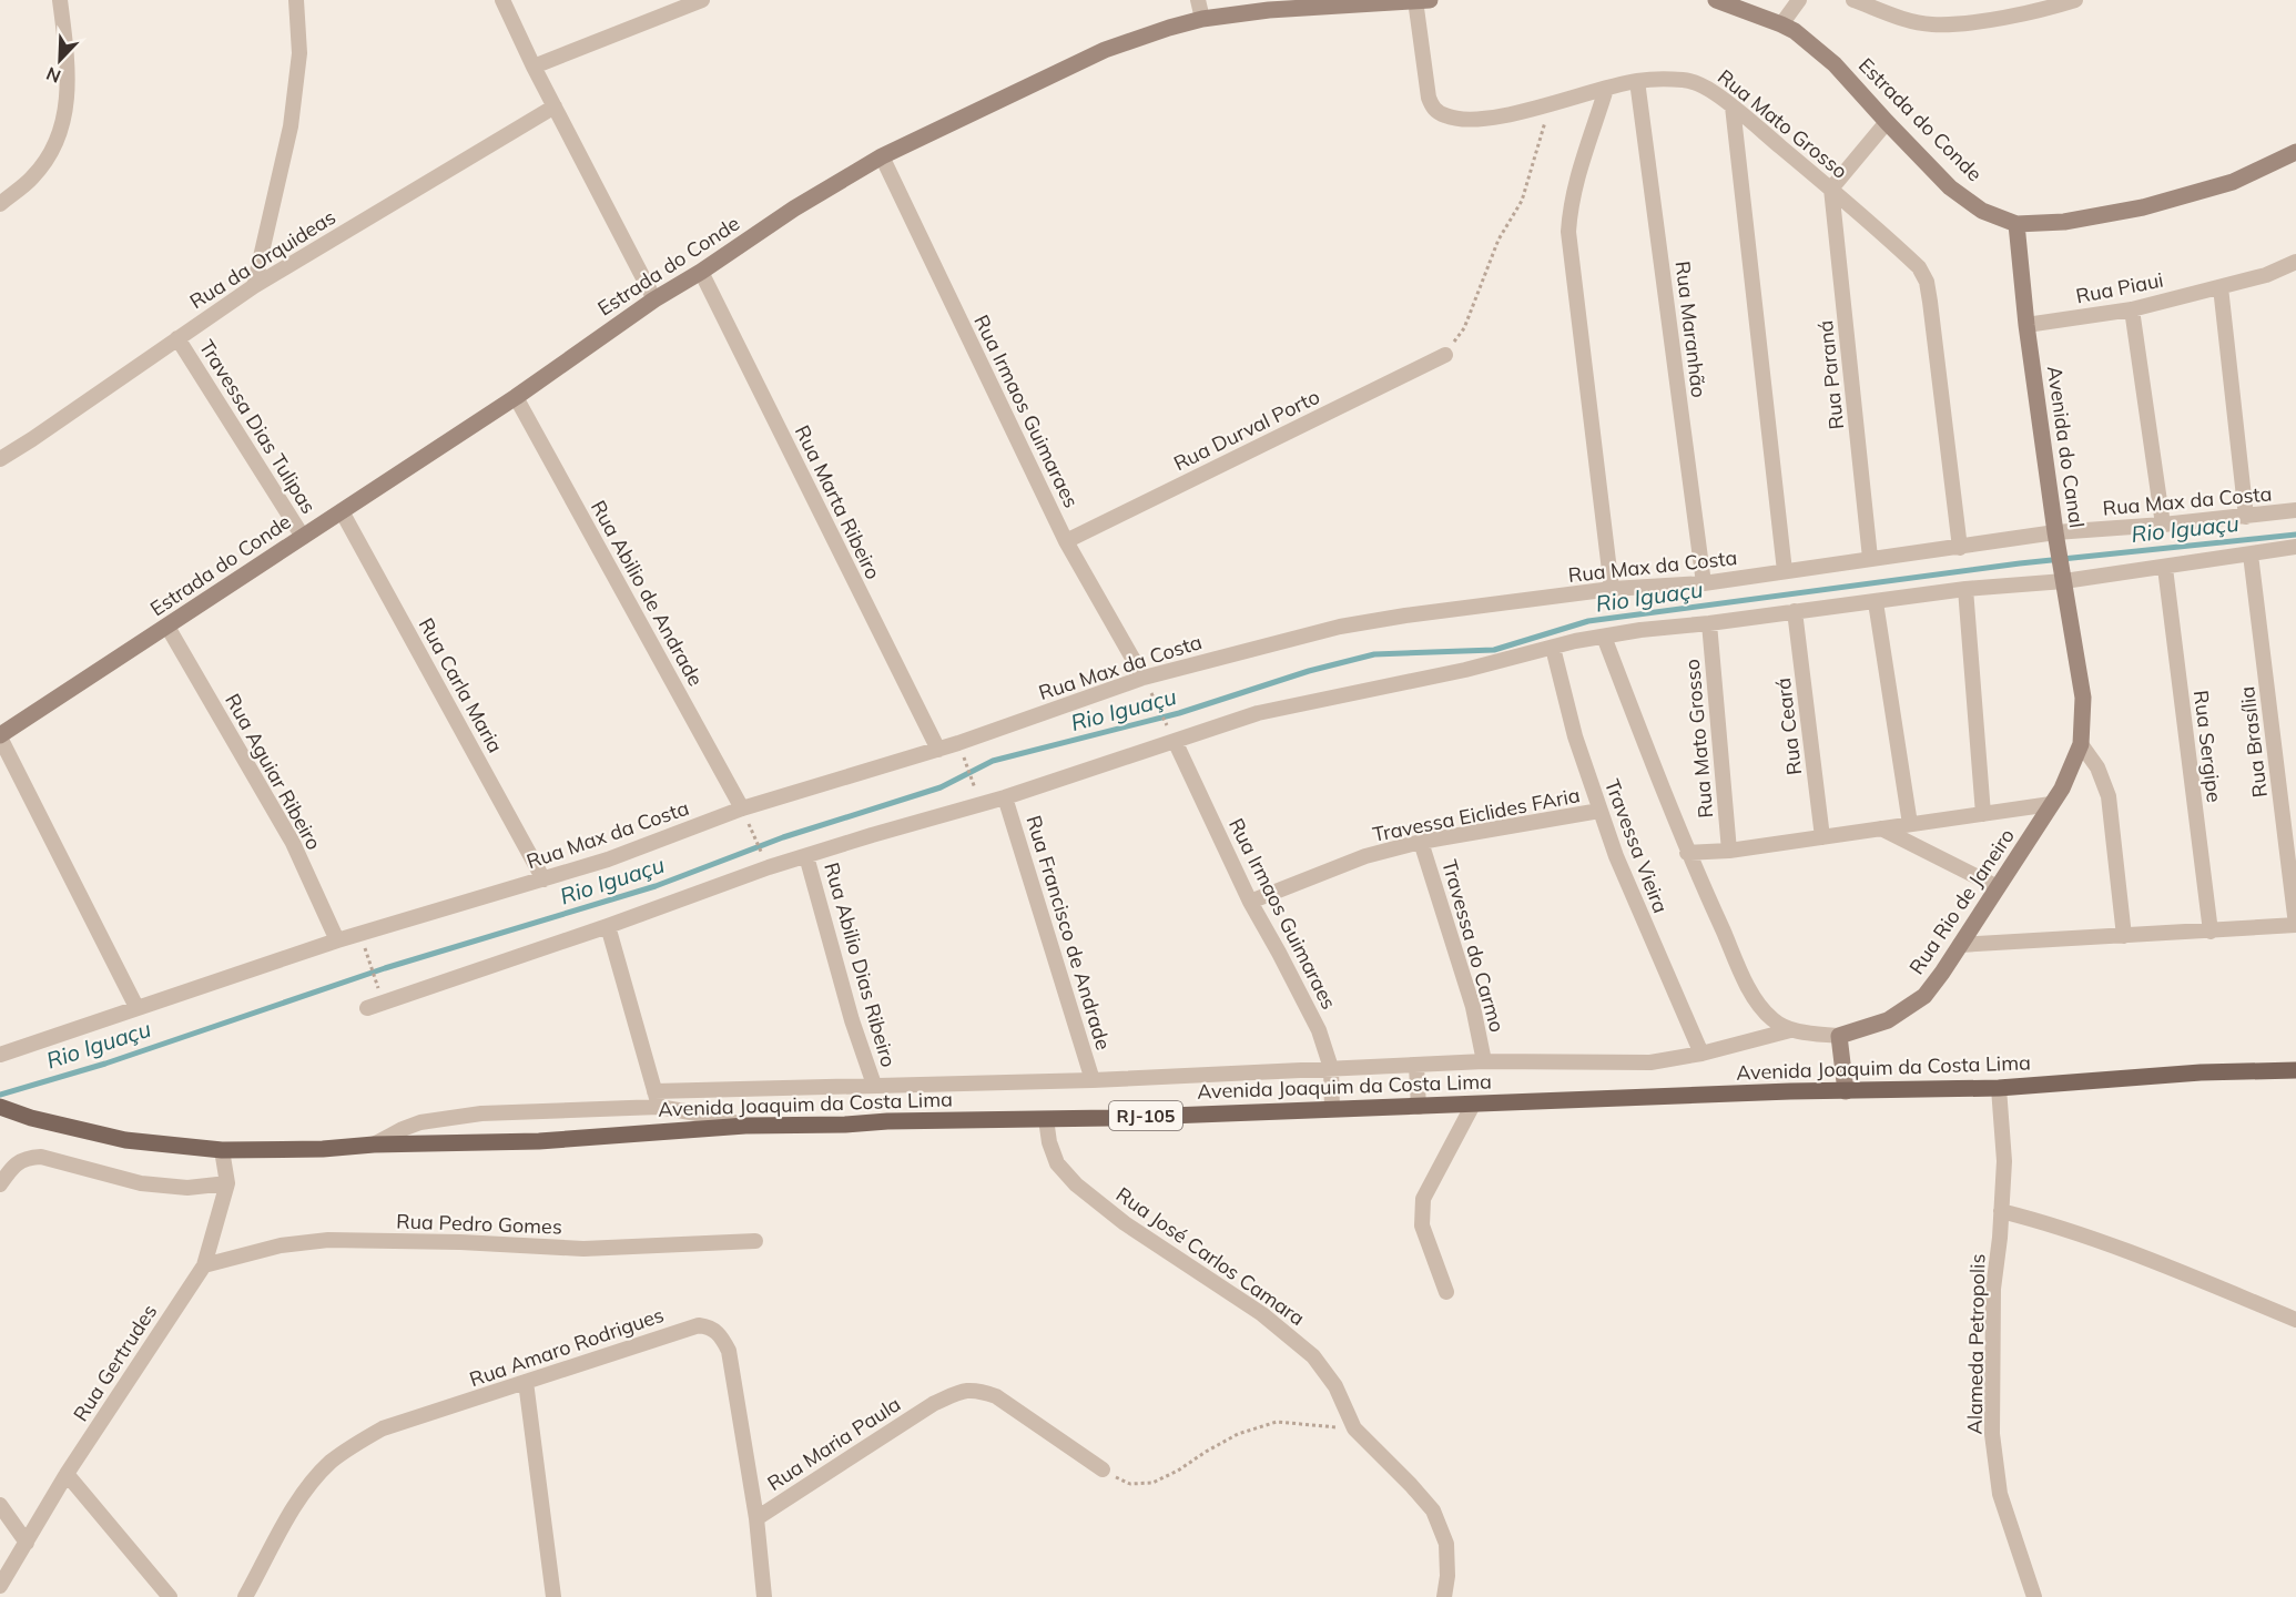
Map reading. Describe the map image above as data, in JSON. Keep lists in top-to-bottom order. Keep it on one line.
{"streets":{"main road":["Avenida Joaquim da Costa Lima","RJ-105"],"street":["Estrada do Conde","Rua Mato Grosso","Rua da Orquideas","Rua Piaui","Rua Maranhão","Rua Paraná","Rua Irmaos Guimaraes","Travessa Dias Tulipas","Rua Durval Porto","Avenida do Canal","Rua Max da Costa","Rua Marta Ribeiro","Rua Abilio de Andrade","Rua Carla Maria","Rua Ceará","Rua Brasília","Rua Sergipe","Rua Aguiar Ribeiro","Travessa Eiclides FAria","Travessa Vieira","Rua Rio de Janeiro","Rua Francisco de Andrade","Travessa do Carmo","Rua Abilio Dias Ribeiro","Rua Pedro Gomes","Rua José Carlos Camara","Alameda Petropolis","Rua Amaro Rodrigues","Rua Gertrudes","Rua Maria Paula"]},"crossings":[["Estrada do Conde","Rua Mato Grosso"],["Estrada do Conde","Rua Irmaos Guimaraes"],["Estrada do Conde","Travessa Dias Tulipas"],["Estrada do Conde","Avenida do Canal"],["Estrada do Conde","Rua Marta Ribeiro"],["Estrada do Conde","Rua Abilio de Andrade"],["Estrada do Conde","Rua Carla Maria"],["Estrada do Conde","Rua Aguiar Ribeiro"],["Rua Mato Grosso","Rua Maranhão"],["Rua Mato Grosso","Rua Paraná"],["Rua Mato Grosso","Rua Max da Costa"],["Rua Mato Grosso","Rua Rio de Janeiro"],["Rua da Orquideas","Travessa Dias Tulipas"],["Rua Piaui","Avenida do Canal"],["Rua Maranhão","Rua Max da Costa"],["Rua Paraná","Rua Max da Costa"],["Rua Irmaos Guimaraes","Rua Durval Porto"],["Rua Irmaos Guimaraes","Rua Max da Costa"],["Rua Irmaos Guimaraes","Travessa Eiclides FAria"],["Rua Irmaos Guimaraes","Avenida Joaquim da Costa Lima"],["Avenida do Canal","Rua Max da Costa"],["Avenida do Canal","Rua Rio de Janeiro"],["Rua Max da Costa","Rua Marta Ribeiro"],["Rua Max da Costa","Rua Abilio de Andrade"],["Rua Max da Costa","Rua Carla Maria"],["Rua Max da Costa","Rua Aguiar Ribeiro"],["Rua Ceará","Rua Rio de Janeiro"],["Travessa Eiclides FAria","Travessa Vieira"],["Travessa Eiclides FAria","Travessa do Carmo"],["Avenida Joaquim da Costa Lima","Rua José Carlos Camara"],["Avenida Joaquim da Costa Lima","Alameda Petropolis"],["Avenida Joaquim da Costa Lima","Rua Gertrudes"],["Rua Pedro Gomes","Rua Gertrudes"],["Rua Amaro Rodrigues","Rua Maria Paula"]],"water":["Rio Iguaçu"],"north":"bottom left"}
